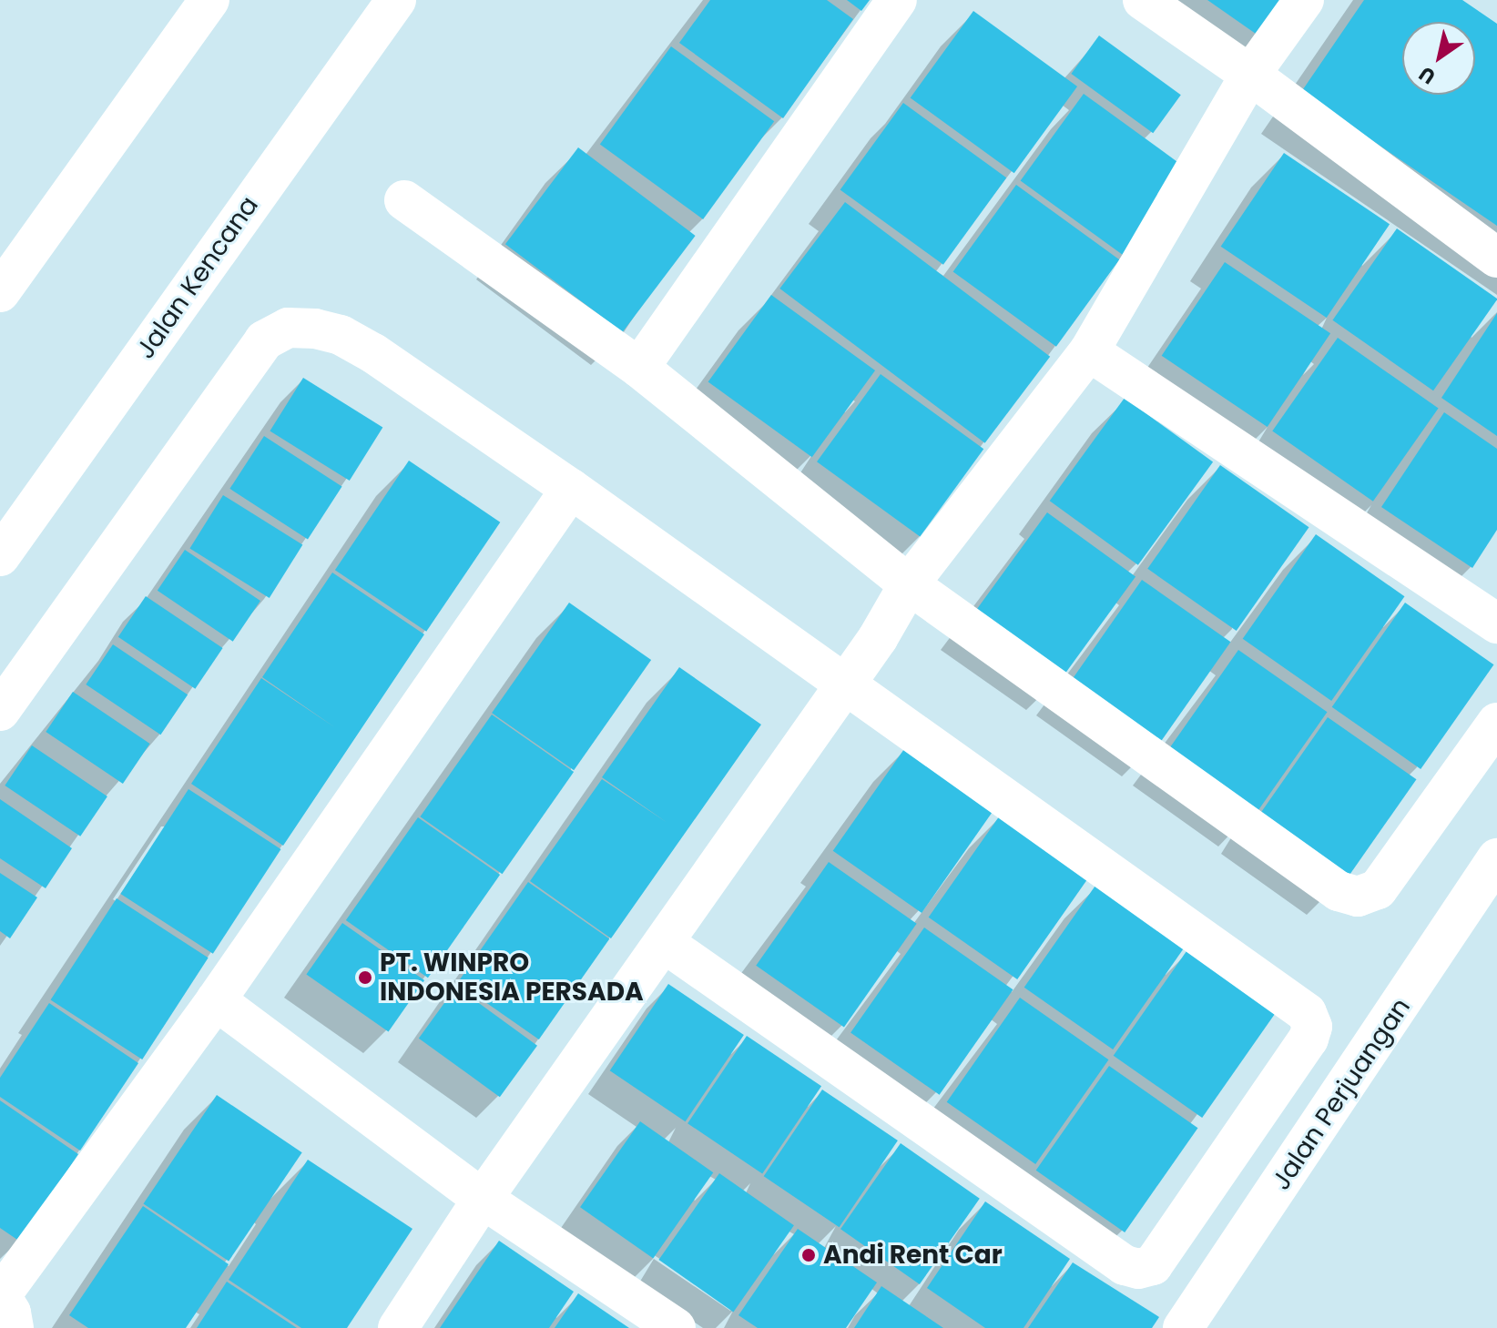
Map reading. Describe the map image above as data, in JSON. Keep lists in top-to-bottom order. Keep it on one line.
{"streets":{"street":["Jalan Kencana","Jalan Perjuangan"]},"places":["PT. WINPRO INDONESIA PERSADA","Andi Rent Car"],"north":"bottom left"}
